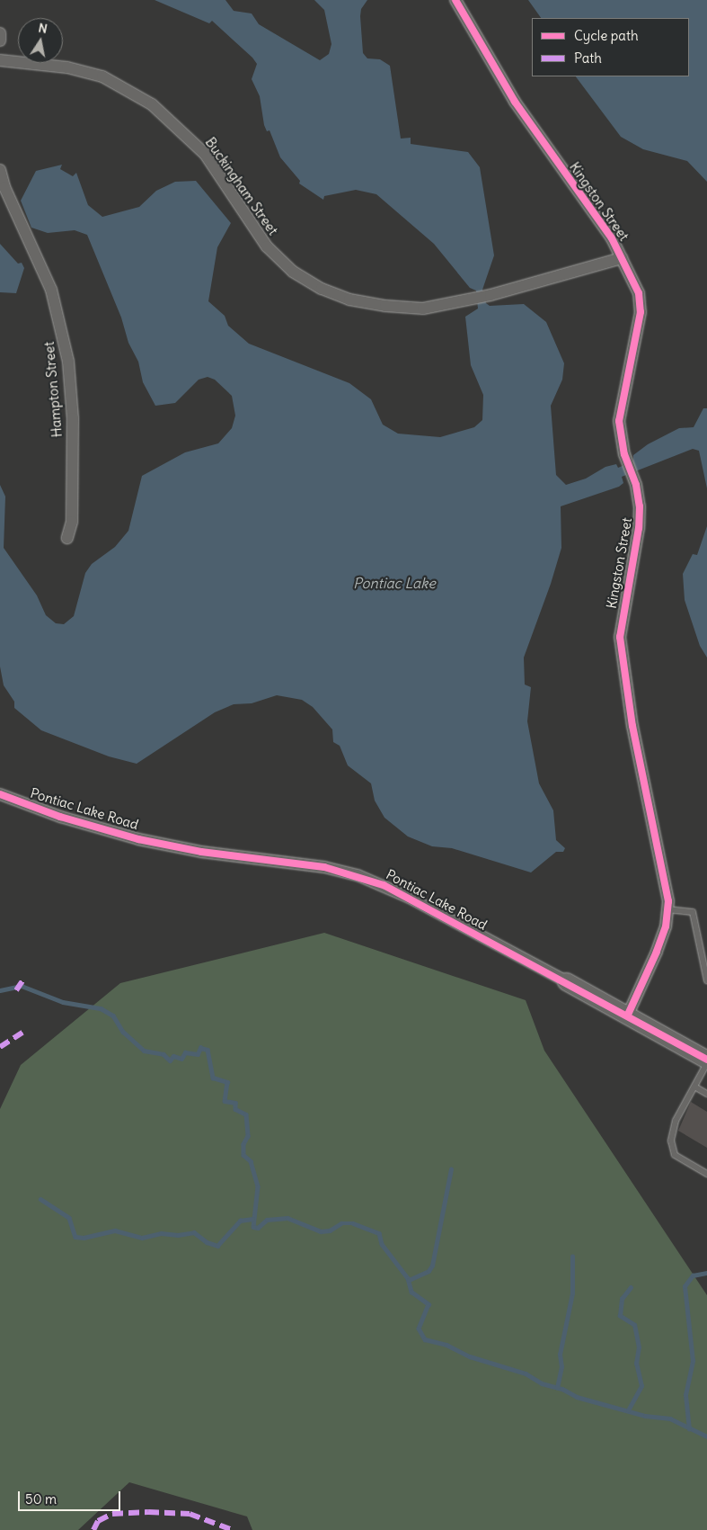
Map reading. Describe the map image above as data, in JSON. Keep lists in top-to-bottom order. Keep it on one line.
{"streets":{"street":["Buckingham Street","Kingston Street","Hampton Street","Pontiac Lake Road"]},"crossings":[["Buckingham Street","Kingston Street"],["Kingston Street","Pontiac Lake Road"]],"water":["Pontiac Lake"],"legend":["Cycle path","Path"],"scale_bar":"50 m","north":"top"}
